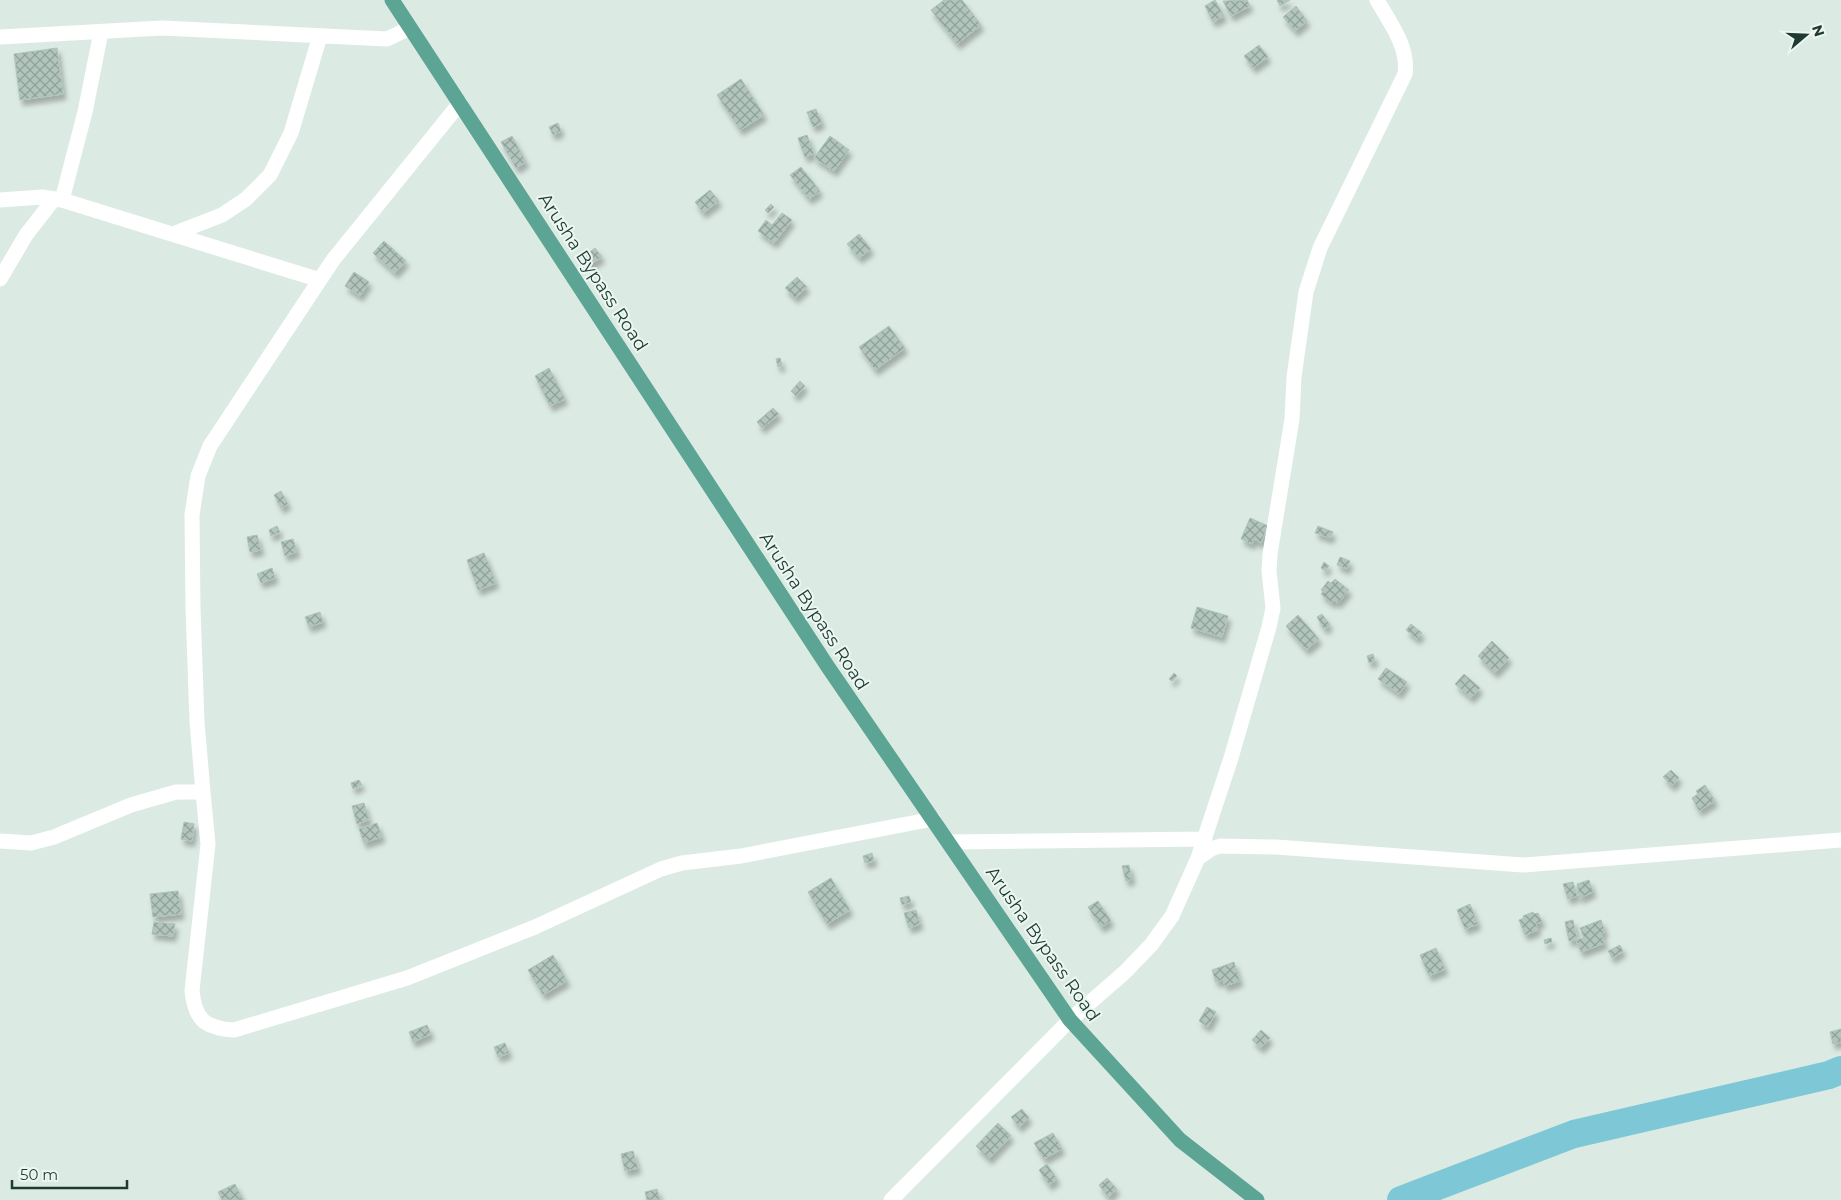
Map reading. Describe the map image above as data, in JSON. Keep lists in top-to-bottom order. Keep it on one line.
{"streets":{"main road":["Arusha Bypass Road"]},"scale_bar":"50 m","north":"right"}
